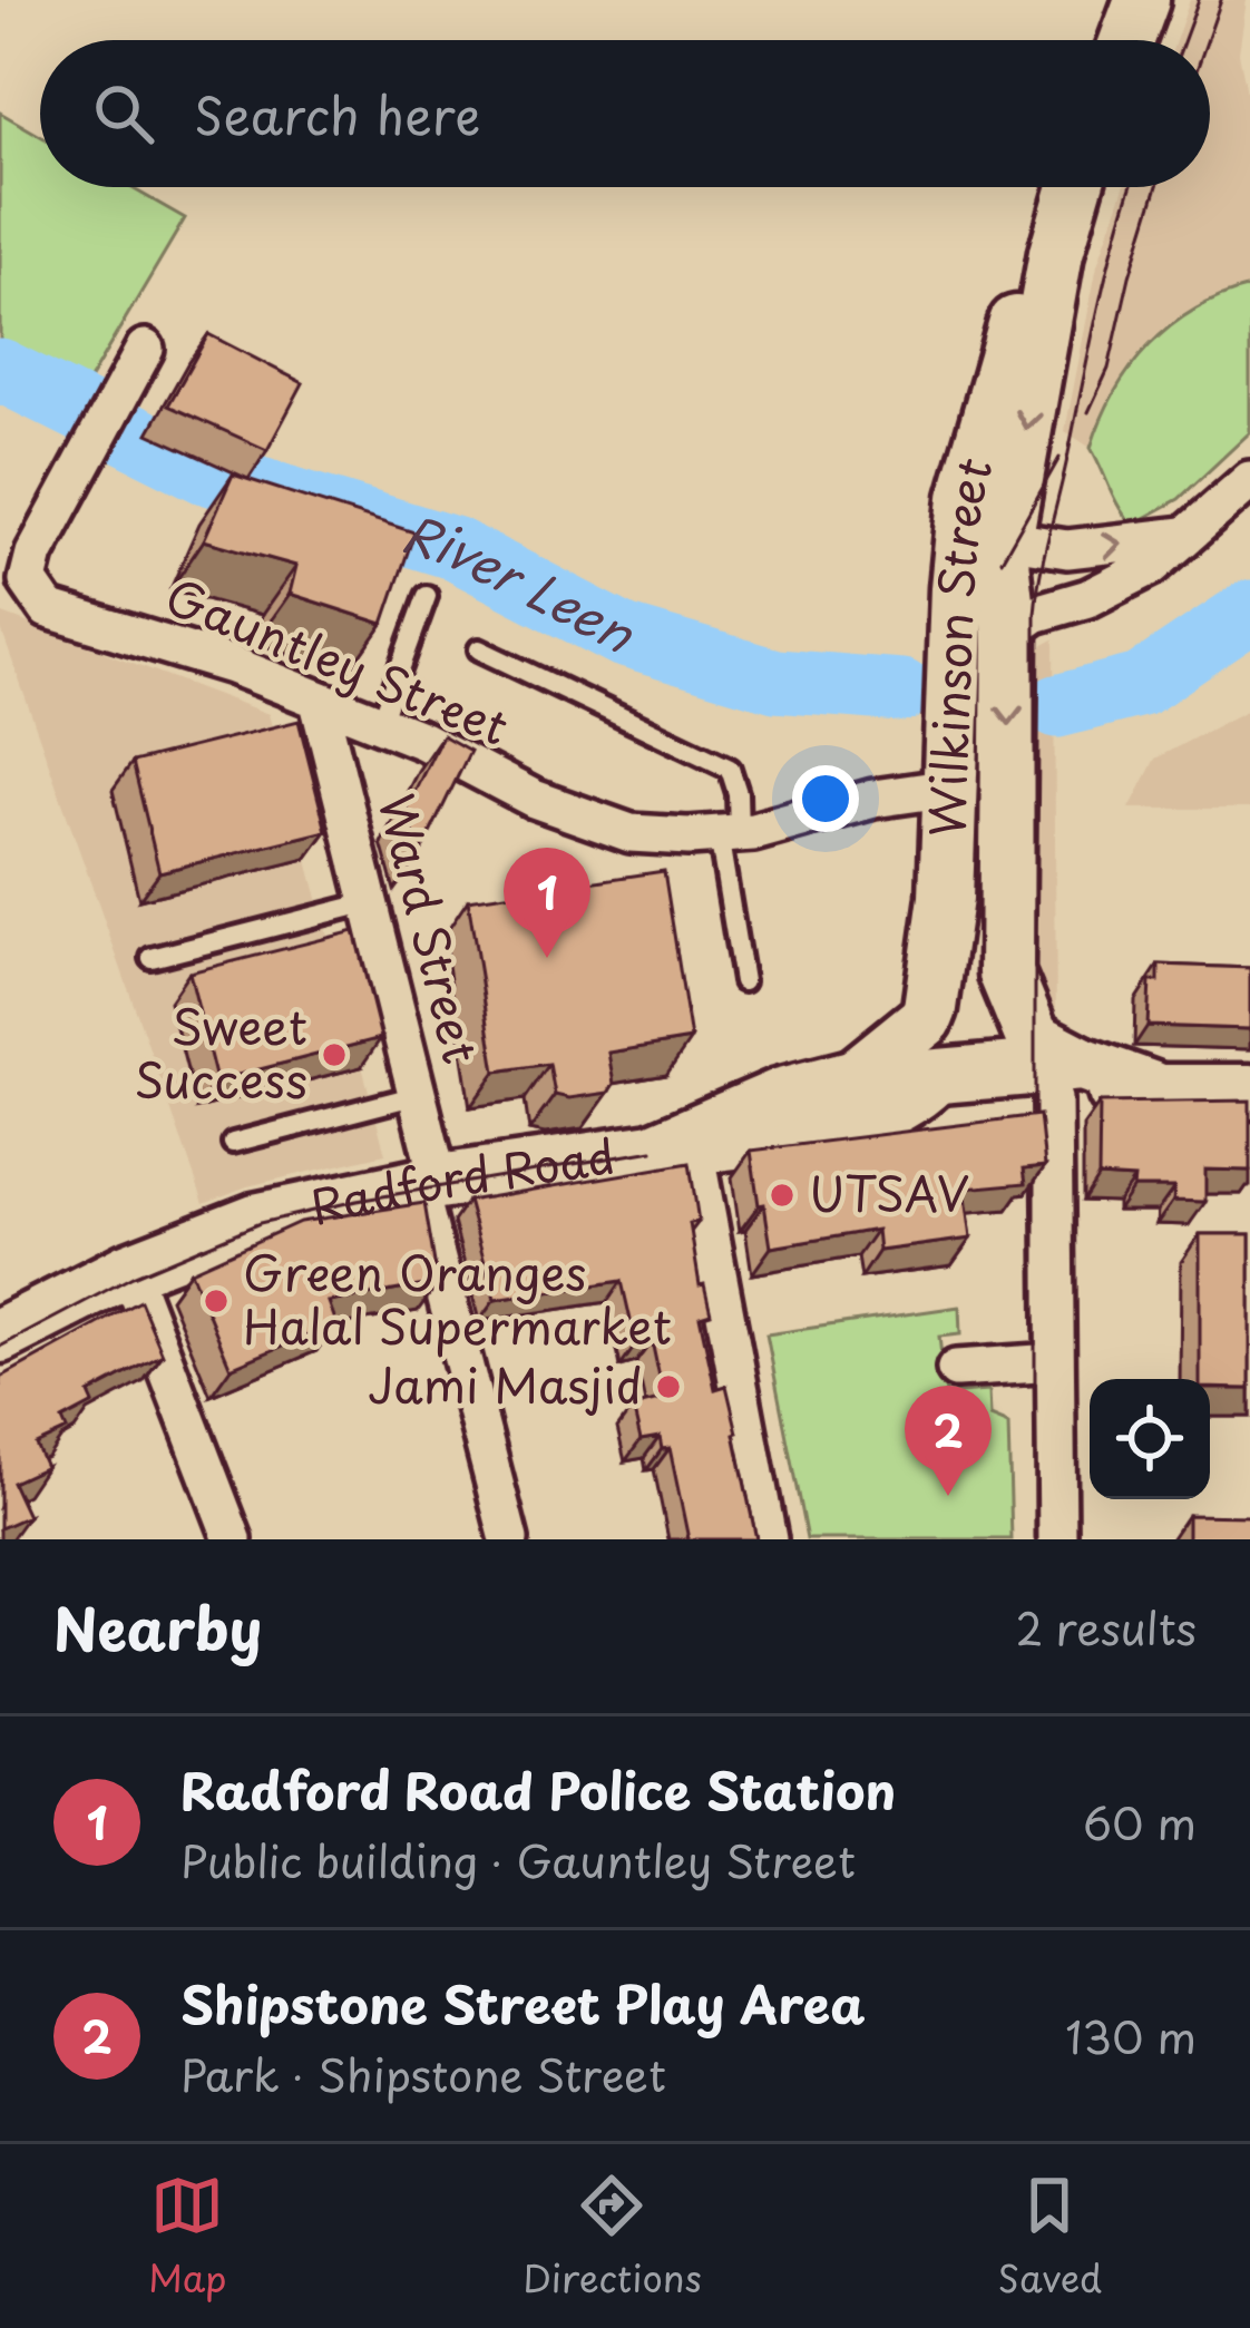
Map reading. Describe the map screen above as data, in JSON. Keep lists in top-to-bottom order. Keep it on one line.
{"streets":{"street":["Wilkinson Street","Gauntley Street","Ward Street","Radford Road"]},"crossings":[["Wilkinson Street","Gauntley Street"],["Wilkinson Street","Radford Road"],["Gauntley Street","Ward Street"],["Ward Street","Radford Road"]],"water":["River Leen"],"places":["Sweet Success","UTSAV","Green Oranges Halal Supermarket","Jami Masjid"],"page":{"search":"Search here","pins":["1","2"],"heading":["Nearby","2 results"],"list":[{"mark":"1","name":"Radford Road Police Station","note":"Public building · Gauntley Street","value":"60 m"},{"mark":"2","name":"Shipstone Street Play Area","note":"Park · Shipstone Street","value":"130 m"}],"nav":["Map","Directions","Saved"]}}
